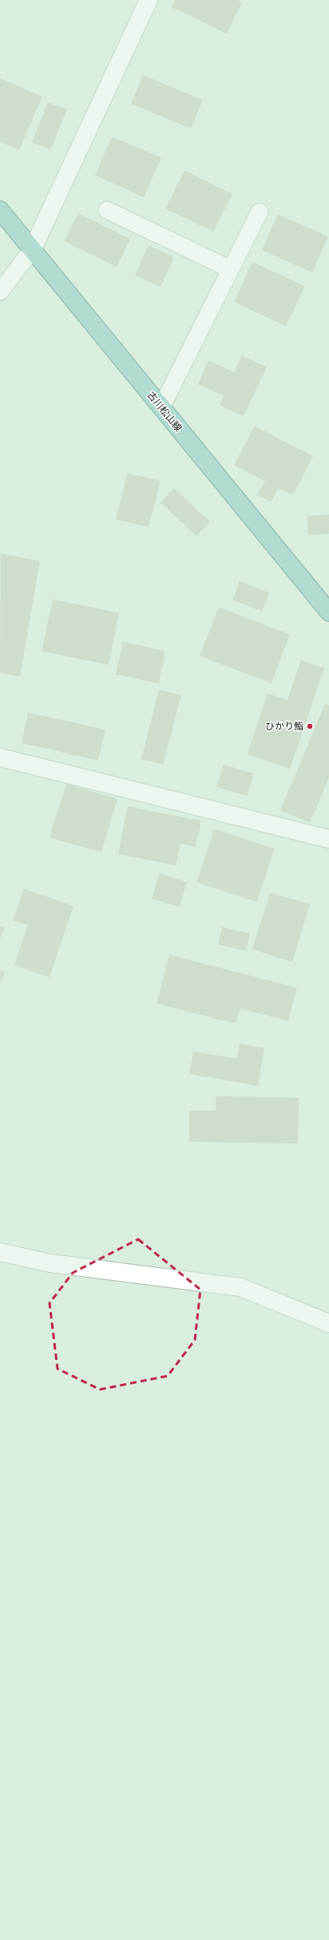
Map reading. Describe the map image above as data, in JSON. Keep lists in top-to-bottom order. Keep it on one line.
{"streets":{"main road":["古川松山線"]},"places":["ひかり鮨"]}
